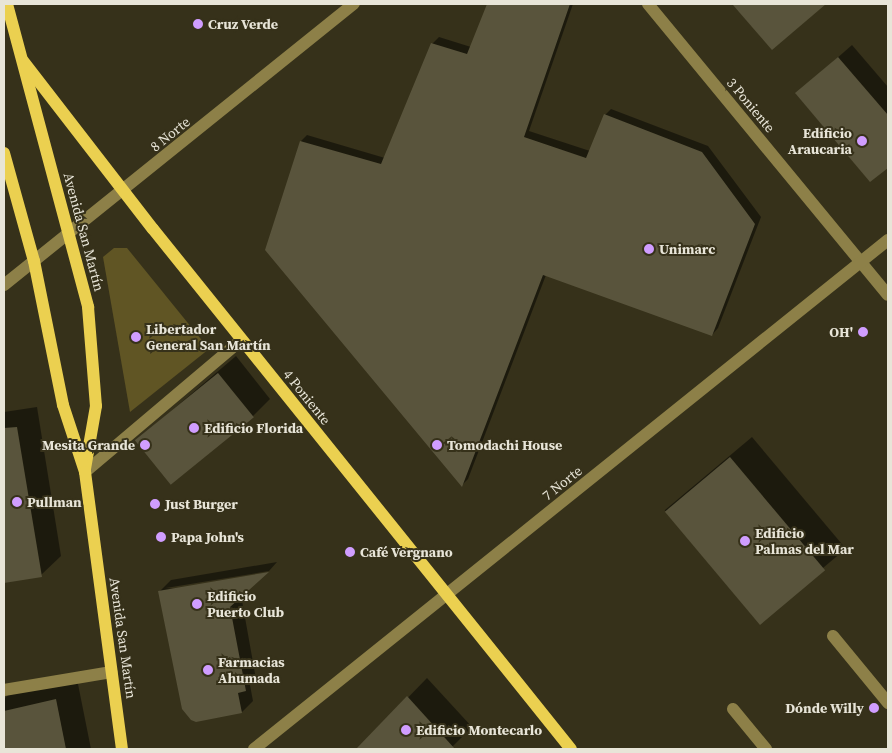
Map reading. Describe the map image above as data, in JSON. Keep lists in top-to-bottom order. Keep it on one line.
{"streets":{"main road":["Avenida San Martín","4 Poniente"],"street":["3 Poniente","8 Norte","7 Norte"]},"crossings":[["3 Poniente","7 Norte"],["8 Norte","Avenida San Martín"],["8 Norte","4 Poniente"],["Avenida San Martín","4 Poniente"],["4 Poniente","7 Norte"]],"places":["Cruz Verde","Edificio Araucaria","Unimarc","OH'","Libertador General San Martín","Edificio Florida","Mesita Grande","Tomodachi House","Pullman","Just Burger","Papa John's","Edificio Palmas del Mar","Café Vergnano","Edificio Puerto Club","Farmacias Ahumada","Dónde Willy","Edificio Montecarlo"]}
